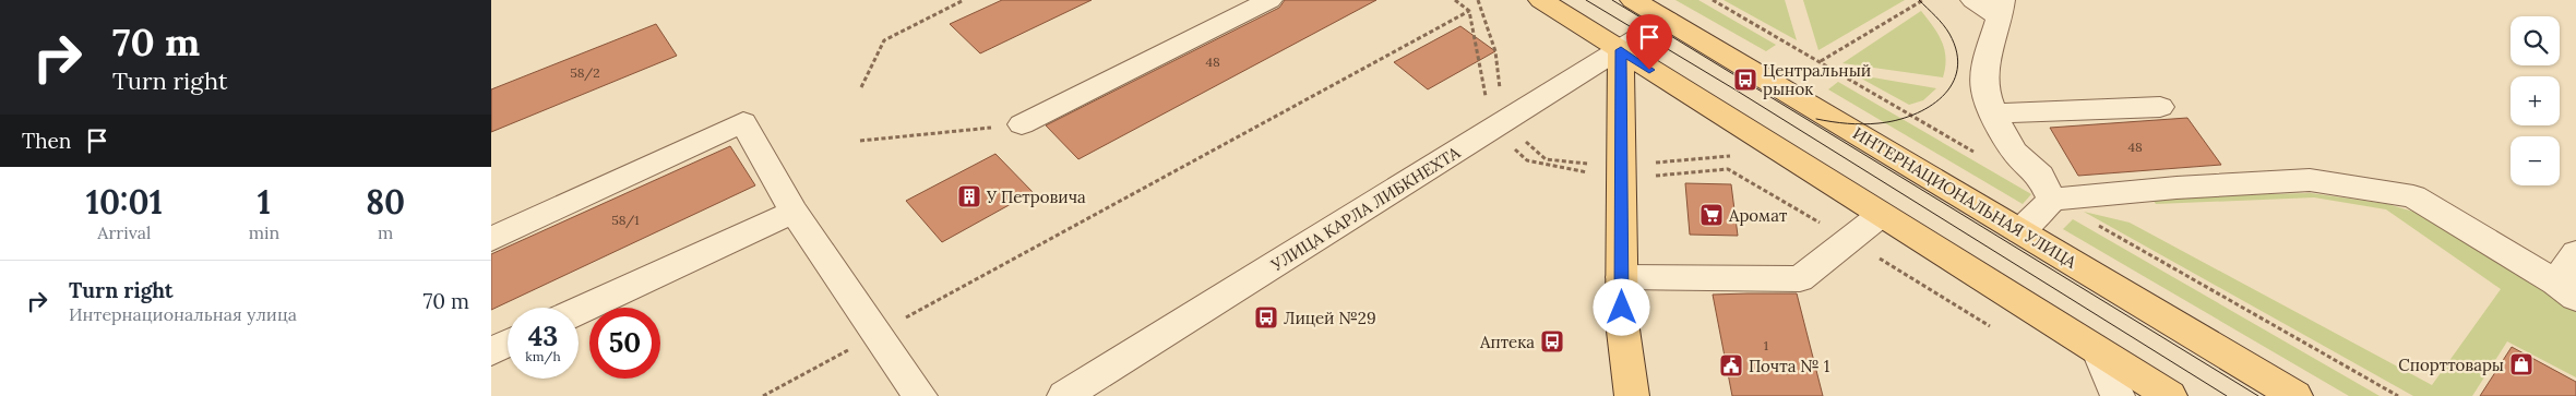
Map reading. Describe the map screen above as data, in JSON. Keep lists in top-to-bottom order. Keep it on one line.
{"streets":{"main road":["ИНТЕРНАЦИОНАЛЬНАЯ УЛИЦА"],"street":["УЛИЦА КАРЛА ЛИБКНЕХТА"]},"crossings":[["ИНТЕРНАЦИОНАЛЬНАЯ УЛИЦА","УЛИЦА КАРЛА ЛИБКНЕХТА"]],"places":{"bus stop":["Центральный рынок","Лицей №29","Аптека"],"building":["У Петровича"],"supermarket":["Аромат"],"shop":["Спорттовары"],"public building":["Почта № 1"]},"house_numbers":["48","58/2","48","58/1","1"],"page":{"turn":["70 m","Turn right"],"map_buttons":["+","−"],"then":"Then","eta":["10:01","Arrival","1","min","80","m"],"list":[{"name":"Turn right","note":"Интернациональная улица","value":"70 m"}],"speed":"43 km/h","limit":"50"}}
